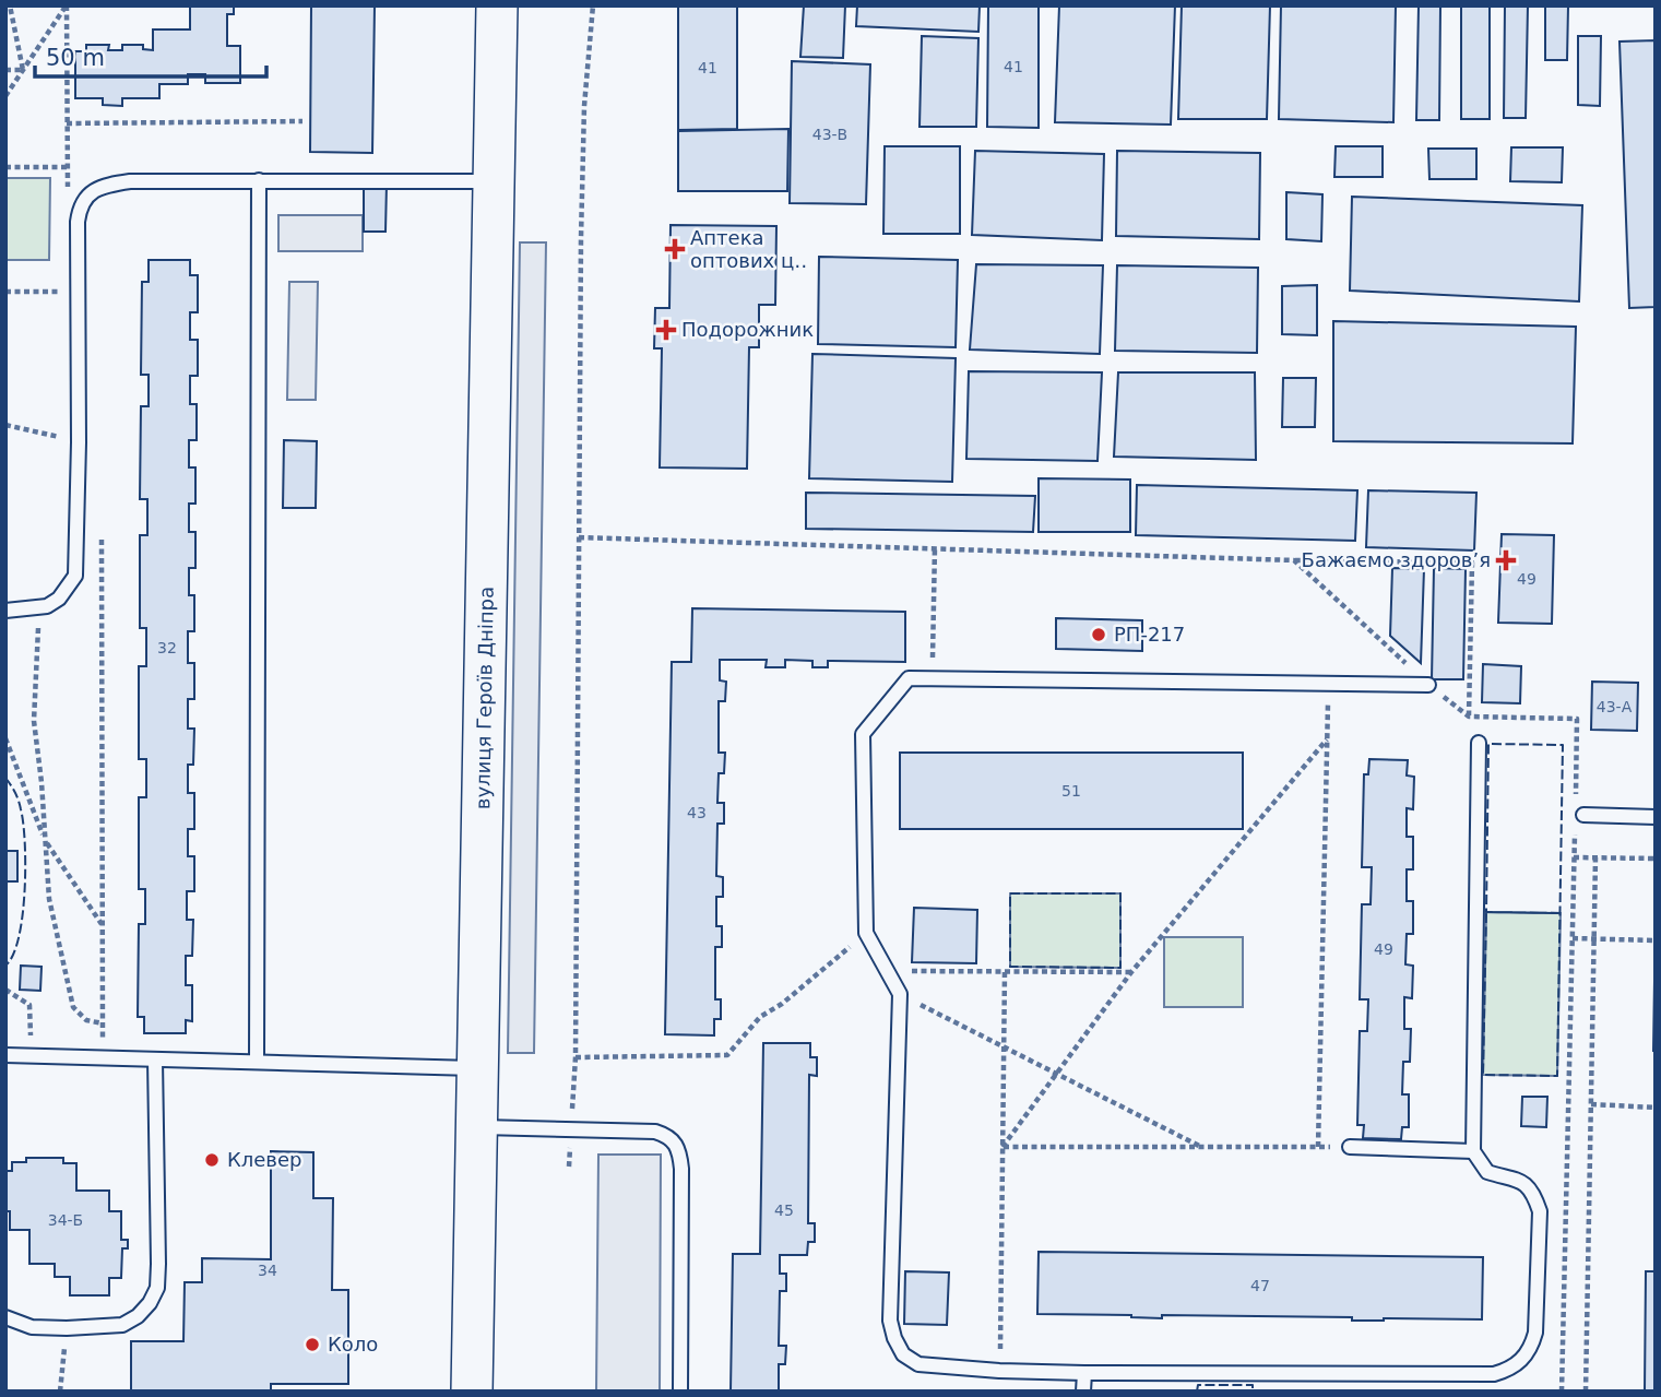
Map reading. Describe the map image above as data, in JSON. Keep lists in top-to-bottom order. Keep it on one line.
{"streets":{"main road":["вулиця Героїв Дніпра"]},"places":{"health":["Аптека оптових ц‥","Подорожник","Бажаємо здоровʼя"],"other":["РП-217","Клевер","Коло"]},"house_numbers":["41","41","43-В","49","32","43-А","51","43","49","45","34-Б","34","47"],"scale_bar":"50 m"}
